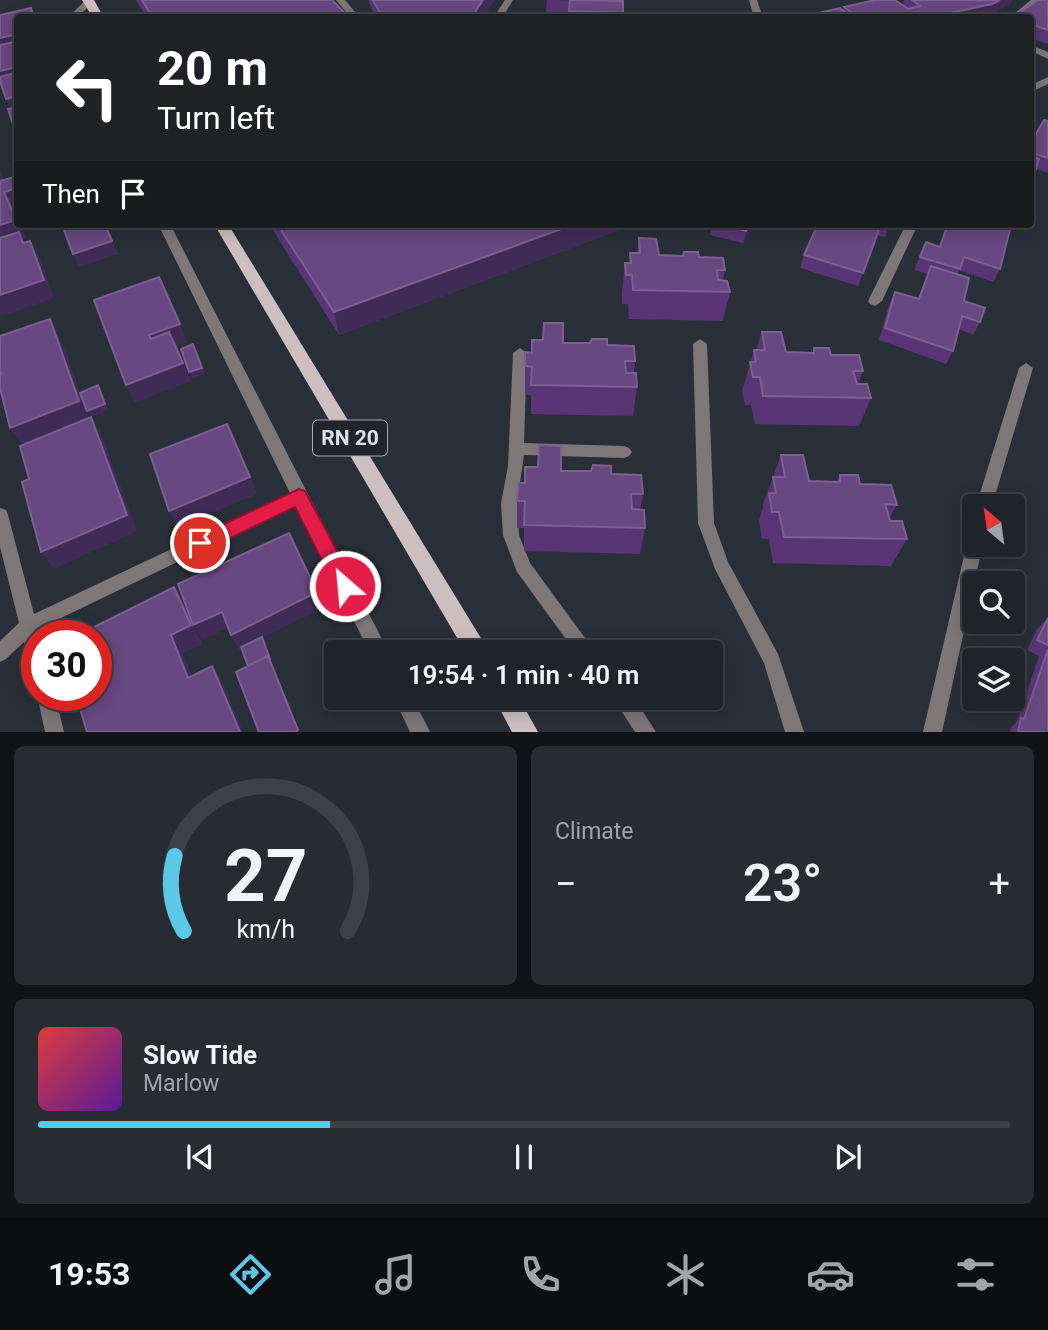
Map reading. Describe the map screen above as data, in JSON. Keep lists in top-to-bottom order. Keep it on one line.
{"streets":{"main road":["RN 20"]},"north":"top left","page":{"turn":["20 m","Turn left"],"then":"Then","limit":"30","trip":"19:54 · 1 min · 40 m","tile":"Climate","heat":["−","23°","+"],"song":["Slow Tide","Marlow"],"tabs":"19:53","gauge":["27","km/h"]}}
